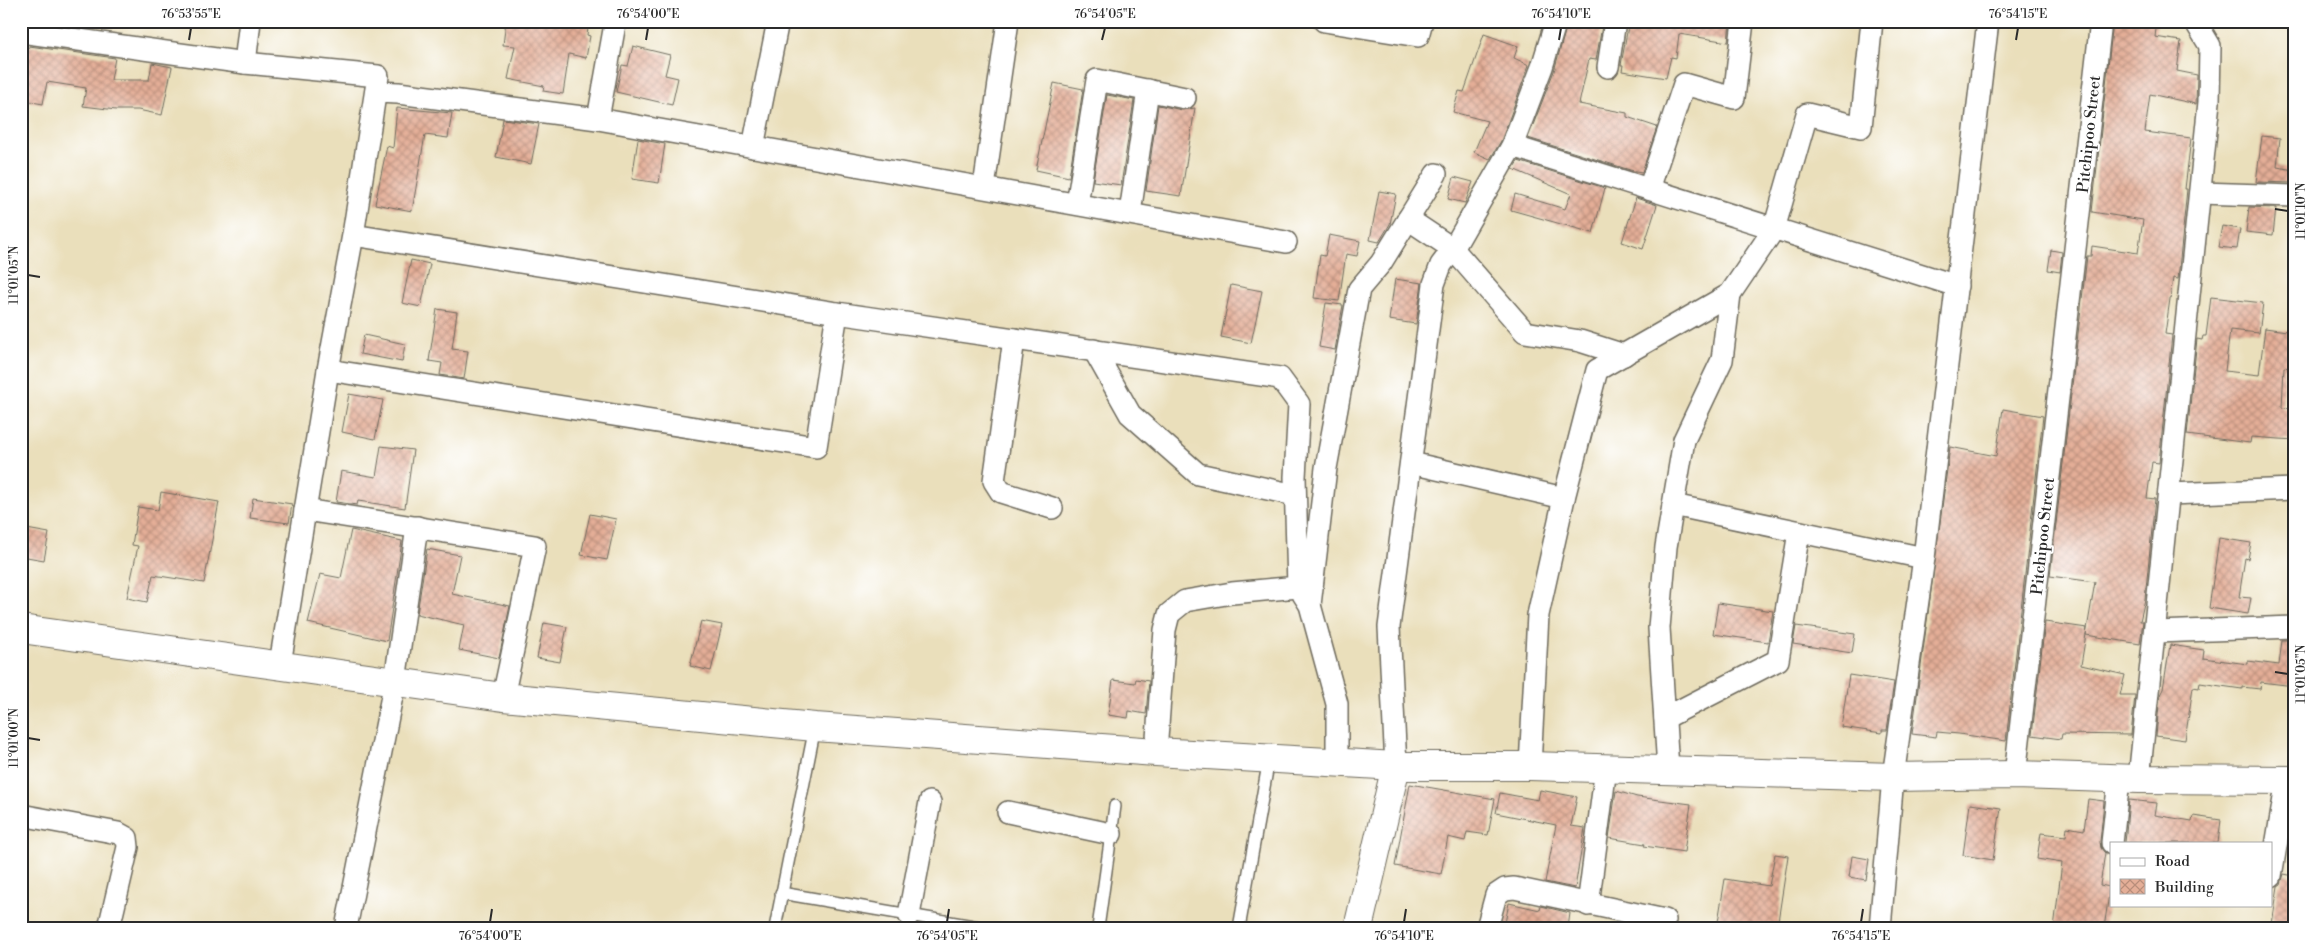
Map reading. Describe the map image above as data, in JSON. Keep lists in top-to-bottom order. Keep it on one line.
{"streets":{"street":["Pitchipoo Street"]},"legend":["Road","Building"],"coordinates":["76°53'55\"E","76°54'00\"E","76°54'05\"E","76°54'10\"E","76°54'15\"E","11°01'10\"N","11°01'05\"N","11°01'00\"N"]}
